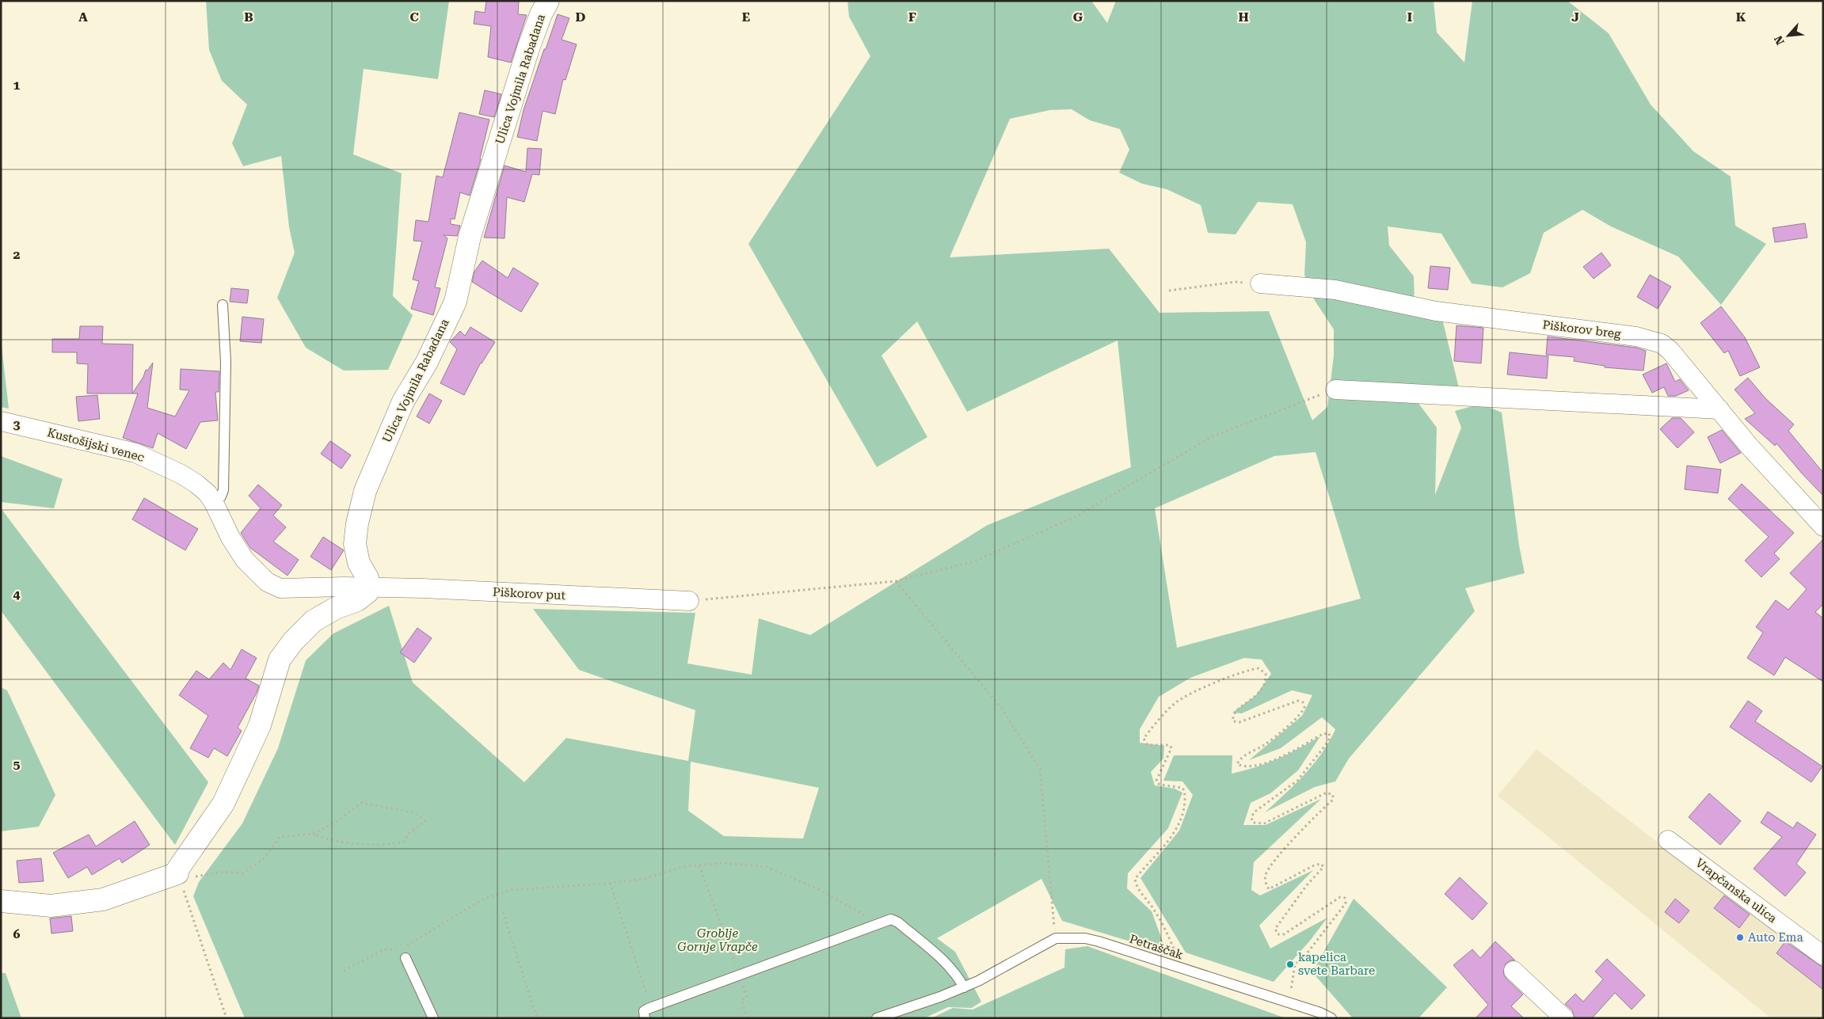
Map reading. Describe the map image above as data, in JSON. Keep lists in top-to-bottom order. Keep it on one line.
{"streets":{"street":["Ulica Vojmila Rabadana","Piškorov breg","Kustošijski venec","Piškorov put","Vrapčanska ulica"],"lane":["Petraščak"]},"crossings":[["Ulica Vojmila Rabadana","Kustošijski venec"],["Ulica Vojmila Rabadana","Piškorov put"],["Kustošijski venec","Piškorov put"]],"parks":["Groblje Gornje Vrapče"],"places":["Auto Ema","kapelica svete Barbare"],"north":"bottom left","grid":{"columns":["A","B","C","D","E","F","G","H","I","J","K"],"rows":["1","2","3","4","5","6"]}}
